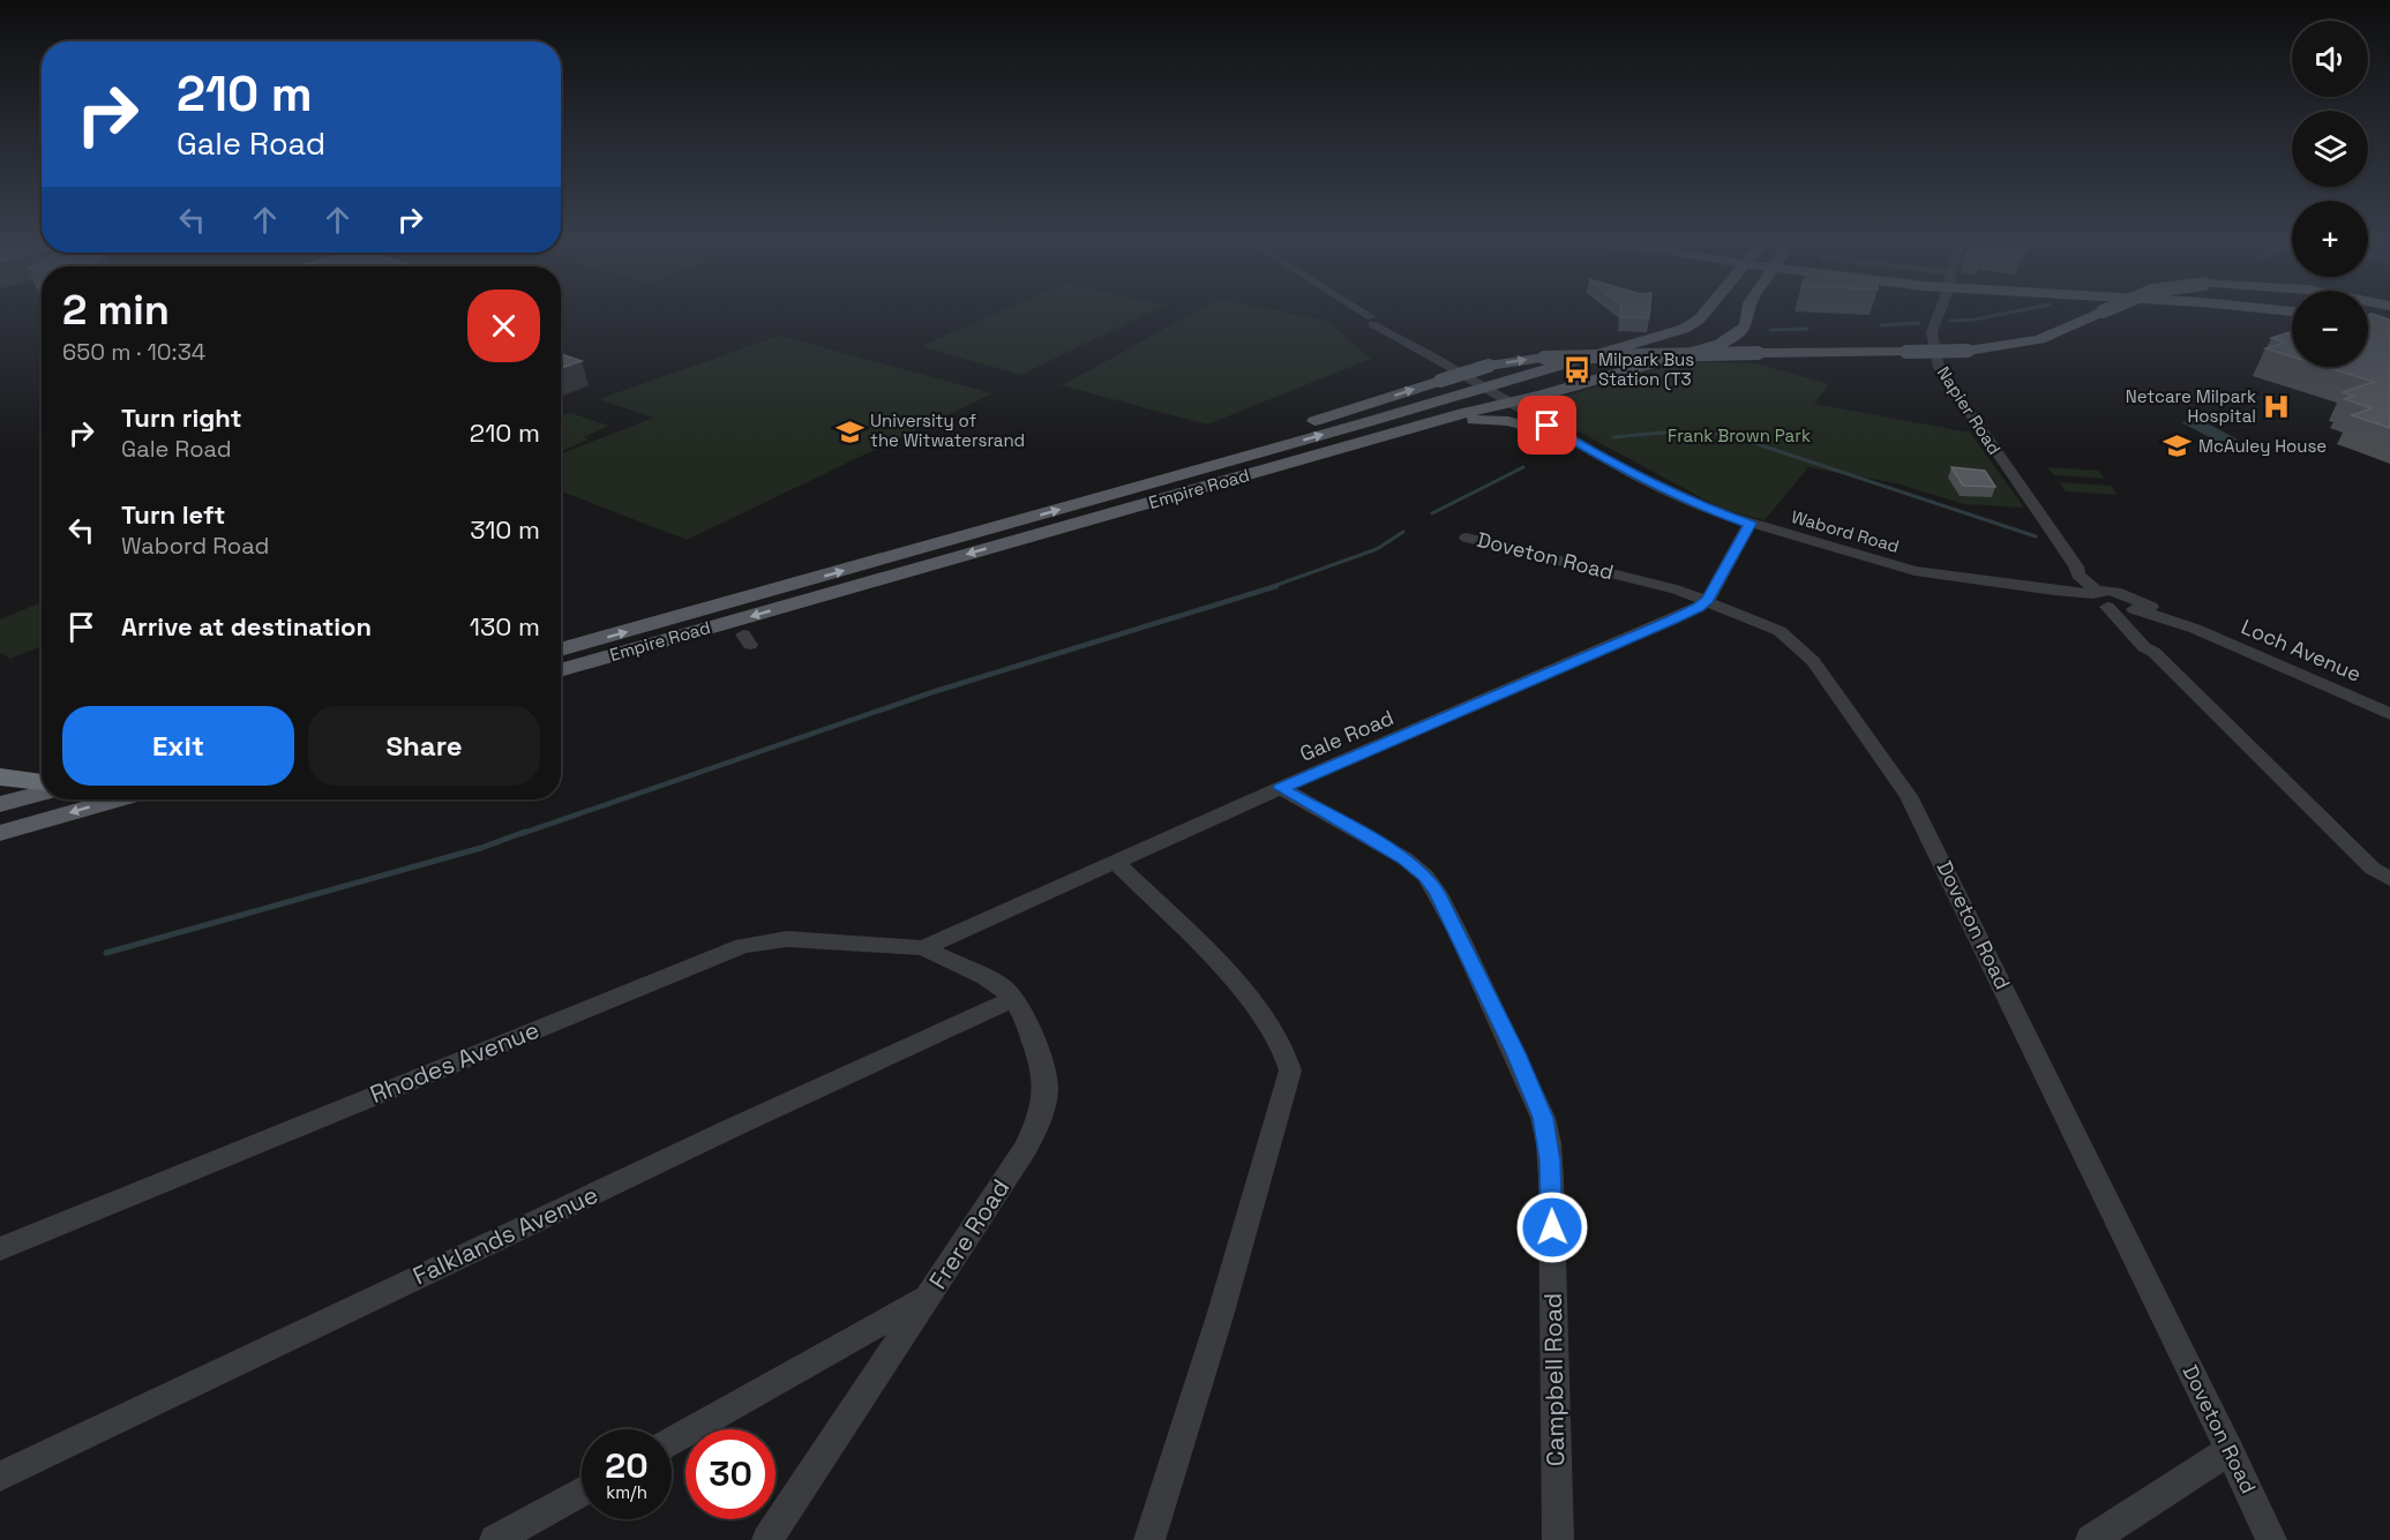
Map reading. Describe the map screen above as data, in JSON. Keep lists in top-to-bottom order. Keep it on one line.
{"streets":{"main road":["Empire Road"],"street":["Napier Road","Wabord Road","Doveton Road","Loch Avenue","Gale Road","Rhodes Avenue","Frere Road","Falklands Avenue","Campbell Road"]},"crossings":[["Napier Road","Wabord Road"],["Napier Road","Loch Avenue"],["Empire Road","Wabord Road"],["Doveton Road","Gale Road"],["Gale Road","Rhodes Avenue"],["Gale Road","Frere Road"],["Gale Road","Campbell Road"],["Rhodes Avenue","Frere Road"],["Frere Road","Falklands Avenue"]],"parks":["Frank Brown Park"],"places":{"bus stop":["Milpark Bus Station (T3"],"hospital":["Netcare Milpark Hospital"],"school or university":["University of the Witwatersrand","McAuley House"]},"page":{"map_buttons":["+","−"],"turn":["210 m","Gale Road"],"heading":["2 min","650 m · 10:34"],"list":[{"name":"Turn right","note":"Gale Road","value":"210 m"},{"name":"Turn left","note":"Wabord Road","value":"310 m"},{"name":"Arrive at destination","value":"130 m"}],"buttons":["Exit","Share"],"speed":"20 km/h","limit":"30"}}
